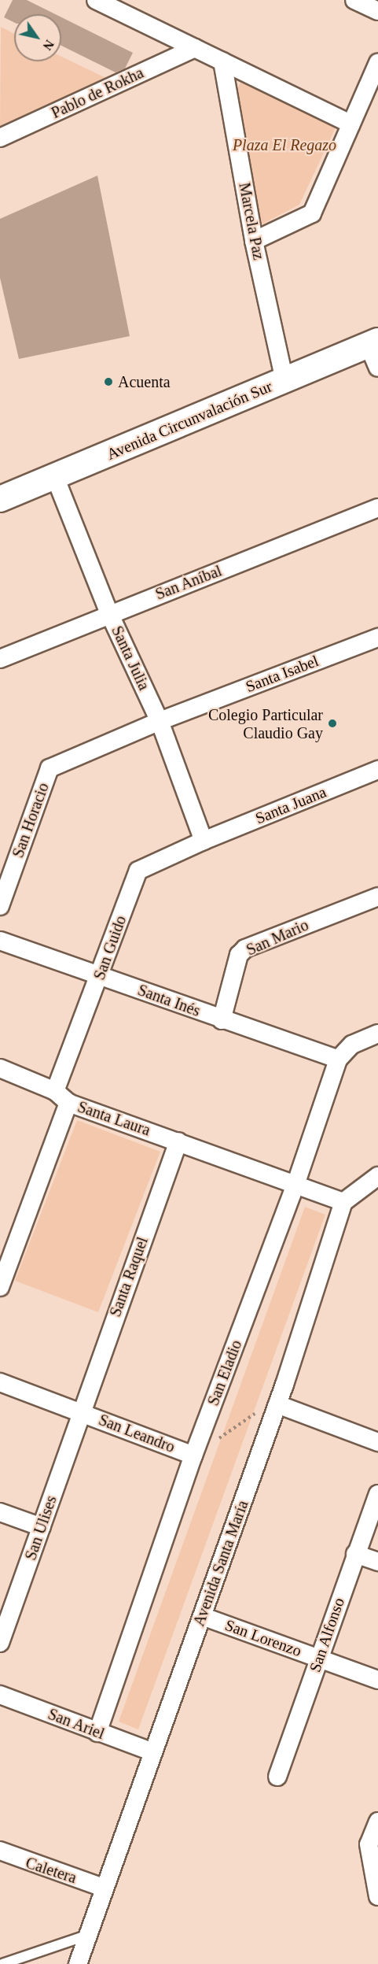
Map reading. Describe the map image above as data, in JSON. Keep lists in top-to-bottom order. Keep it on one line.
{"streets":{"main road":["Avenida Circunvalación Sur"],"street":["Pablo de Rokha","Marcela Paz","San Aníbal","Santa Julia","Santa Isabel","Santa Juana","San Horacio","San Mario","San Guido","Santa Inés","Santa Laura","Santa Raquel","San Eladio","San Leandro","San Ulises","Avenida Santa María","San Alfonso","San Lorenzo","San Ariel","Caletera"]},"crossings":[["Marcela Paz","Avenida Circunvalación Sur"],["Avenida Circunvalación Sur","Santa Julia"],["San Aníbal","Santa Julia"],["Santa Julia","Santa Isabel"],["Santa Julia","Santa Juana"],["Santa Julia","San Horacio"],["Santa Julia","San Guido"],["Santa Isabel","San Horacio"],["Santa Juana","San Guido"],["San Mario","Santa Inés"],["San Guido","Santa Inés"],["San Guido","Santa Laura"],["Santa Inés","San Eladio"],["Santa Laura","Santa Raquel"],["Santa Laura","San Eladio"],["Santa Laura","Avenida Santa María"],["Santa Raquel","San Leandro"],["Santa Raquel","San Ulises"],["San Eladio","San Leandro"],["San Eladio","San Ariel"],["San Leandro","San Ulises"],["Avenida Santa María","San Lorenzo"],["Avenida Santa María","San Ariel"],["Avenida Santa María","Caletera"],["San Alfonso","San Lorenzo"]],"parks":["Plaza El Regazo"],"places":["Acuenta","Colegio Particular Claudio Gay"],"north":"bottom right"}
